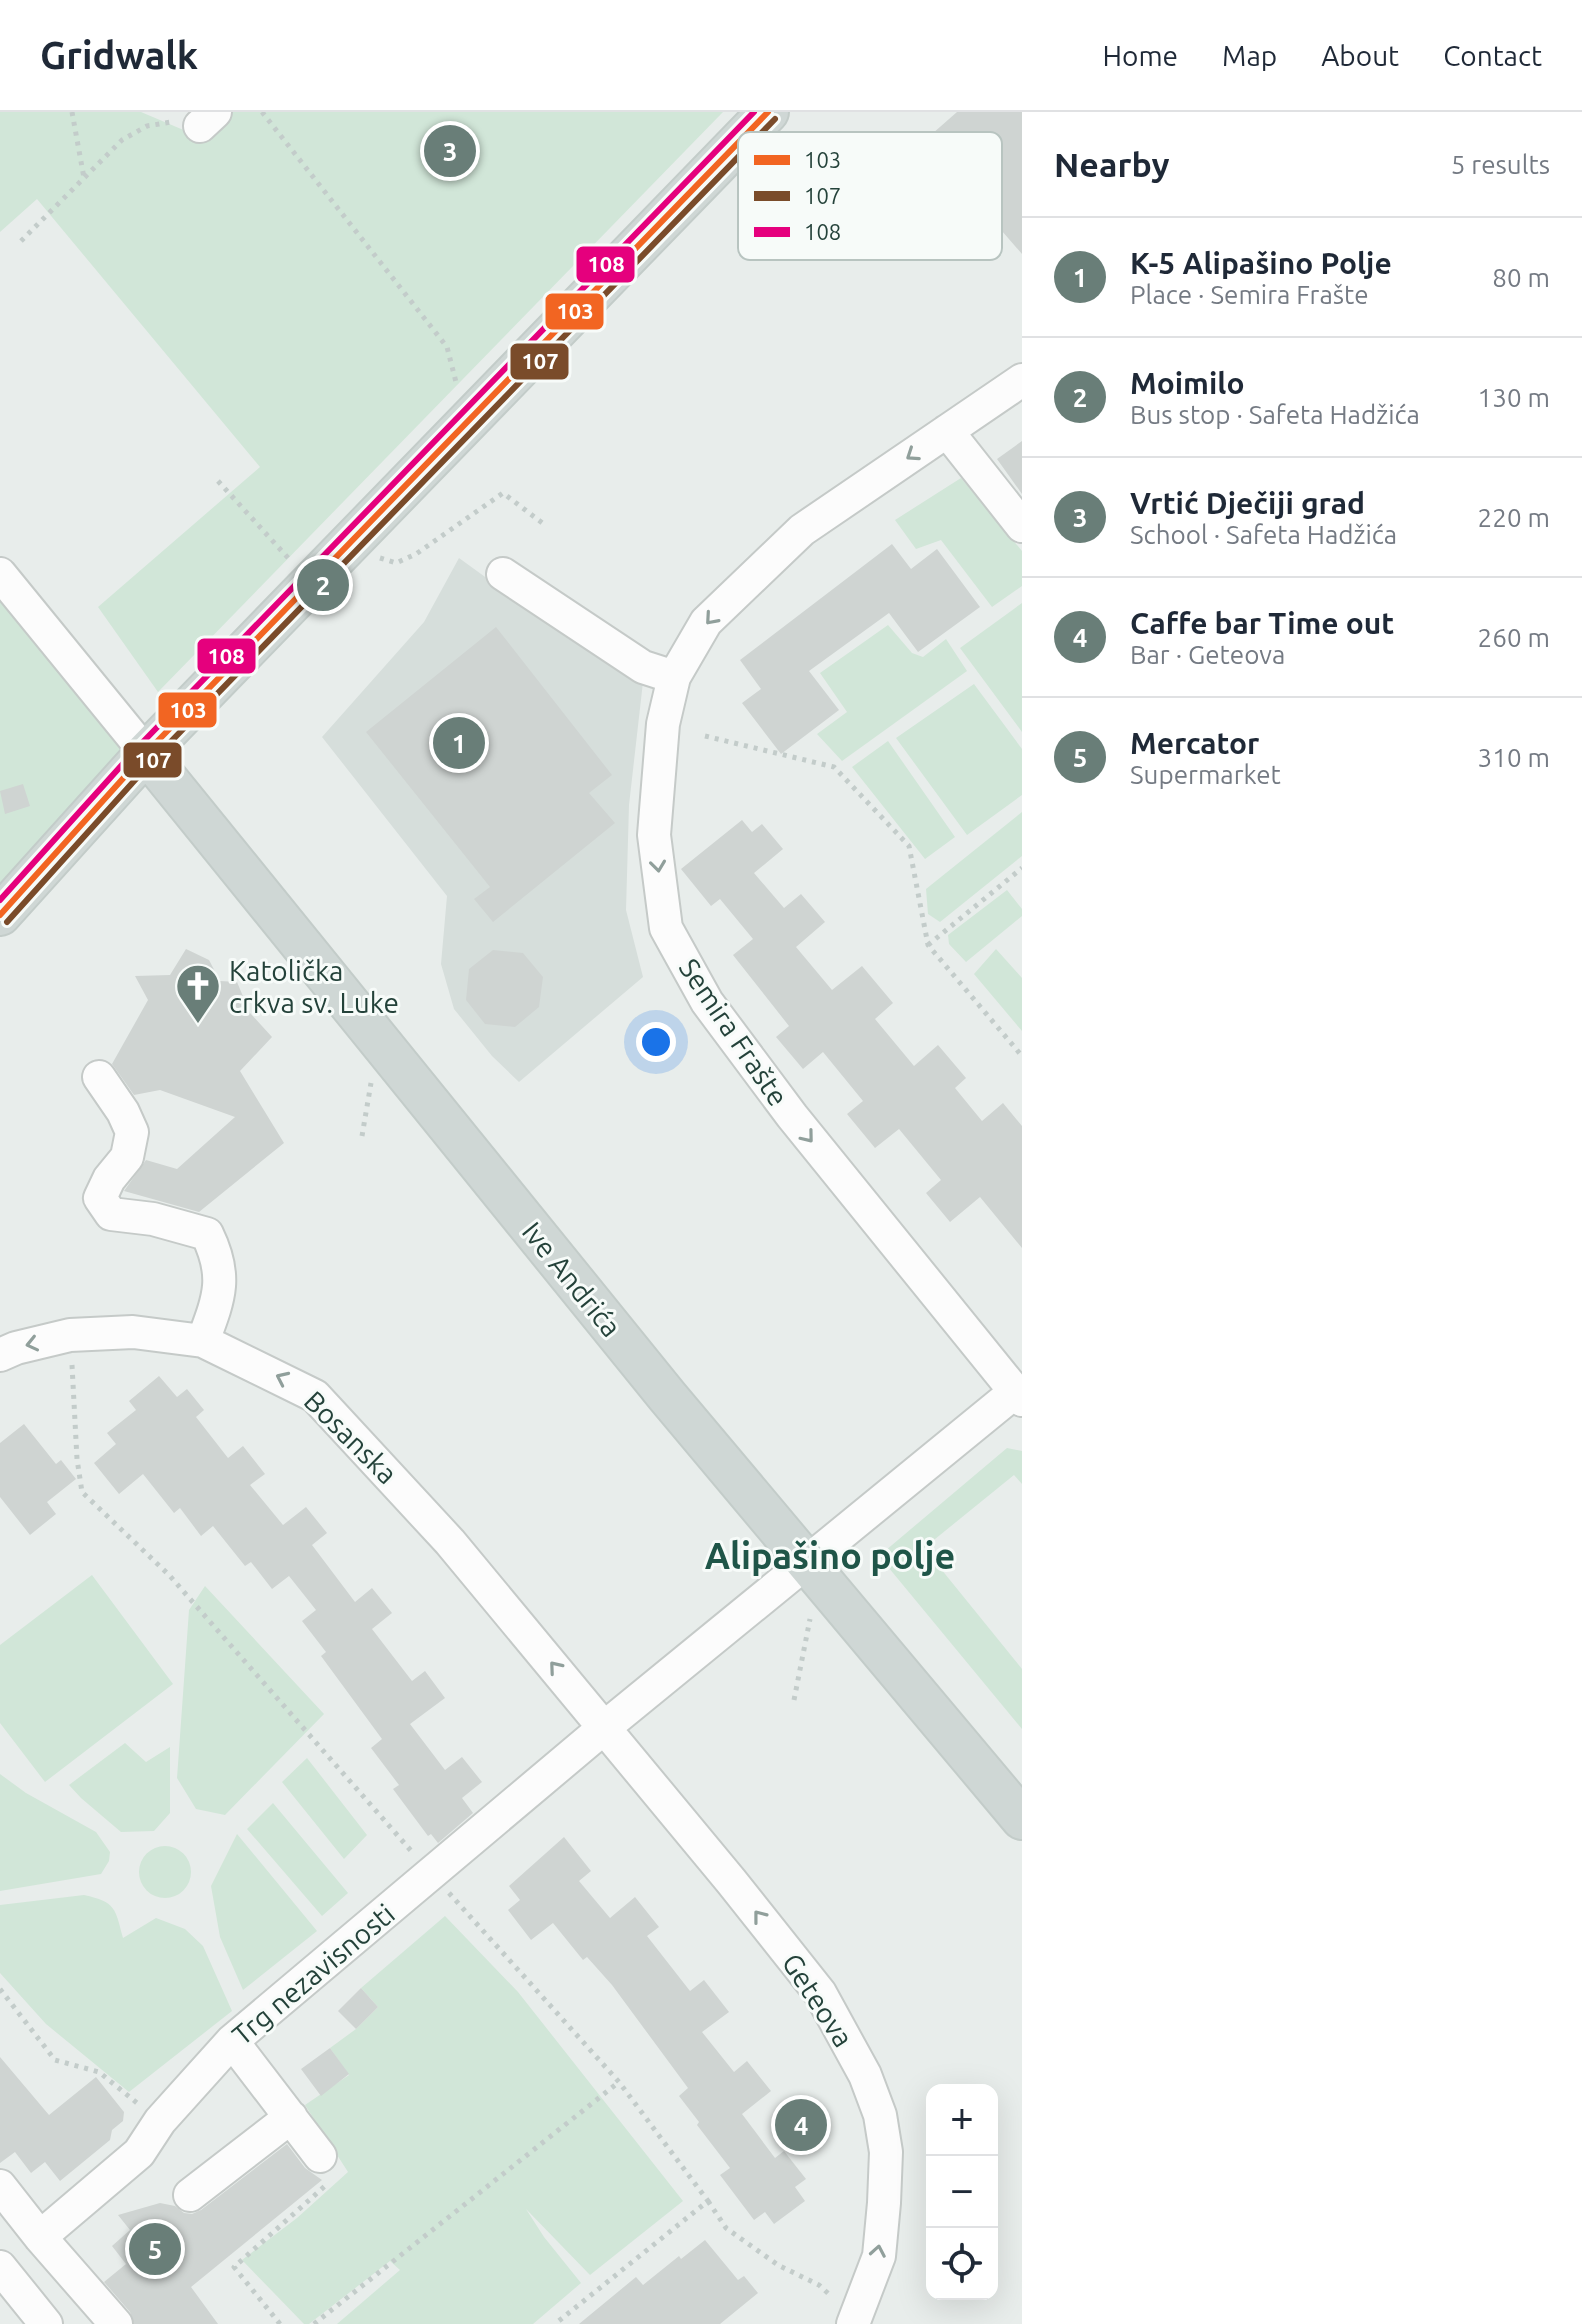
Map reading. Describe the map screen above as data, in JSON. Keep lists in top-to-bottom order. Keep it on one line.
{"streets":{"main road":["Ive Andrića"],"street":["Semira Frašte","Bosanska","Trg nezavisnosti","Geteova"]},"crossings":[["Semira Frašte","Trg nezavisnosti"],["Ive Andrića","Trg nezavisnosti"],["Bosanska","Trg nezavisnosti"],["Bosanska","Geteova"],["Trg nezavisnosti","Geteova"]],"one_way":["Bosanska","Geteova"],"districts":["Alipašino polje"],"places":{"church":["Katolička crkva sv. Luke"]},"lines":["transit line 103","transit line 108","transit line 107"],"legend":["103","107","108"],"page":{"header":"Gridwalk","nav":["Home","Map","About","Contact"],"heading":["Nearby","5 results"],"pins":["3","2","1","4","5"],"list":[{"mark":"1","name":"K-5 Alipašino Polje","note":"Place · Semira Frašte","value":"80 m"},{"mark":"2","name":"Moimilo","note":"Bus stop · Safeta Hadžića","value":"130 m"},{"mark":"3","name":"Vrtić Dječiji grad","note":"School · Safeta Hadžića","value":"220 m"},{"mark":"4","name":"Caffe bar Time out","note":"Bar · Geteova","value":"260 m"},{"mark":"5","name":"Mercator","note":"Supermarket","value":"310 m"}],"map_buttons":["+","−"]}}
